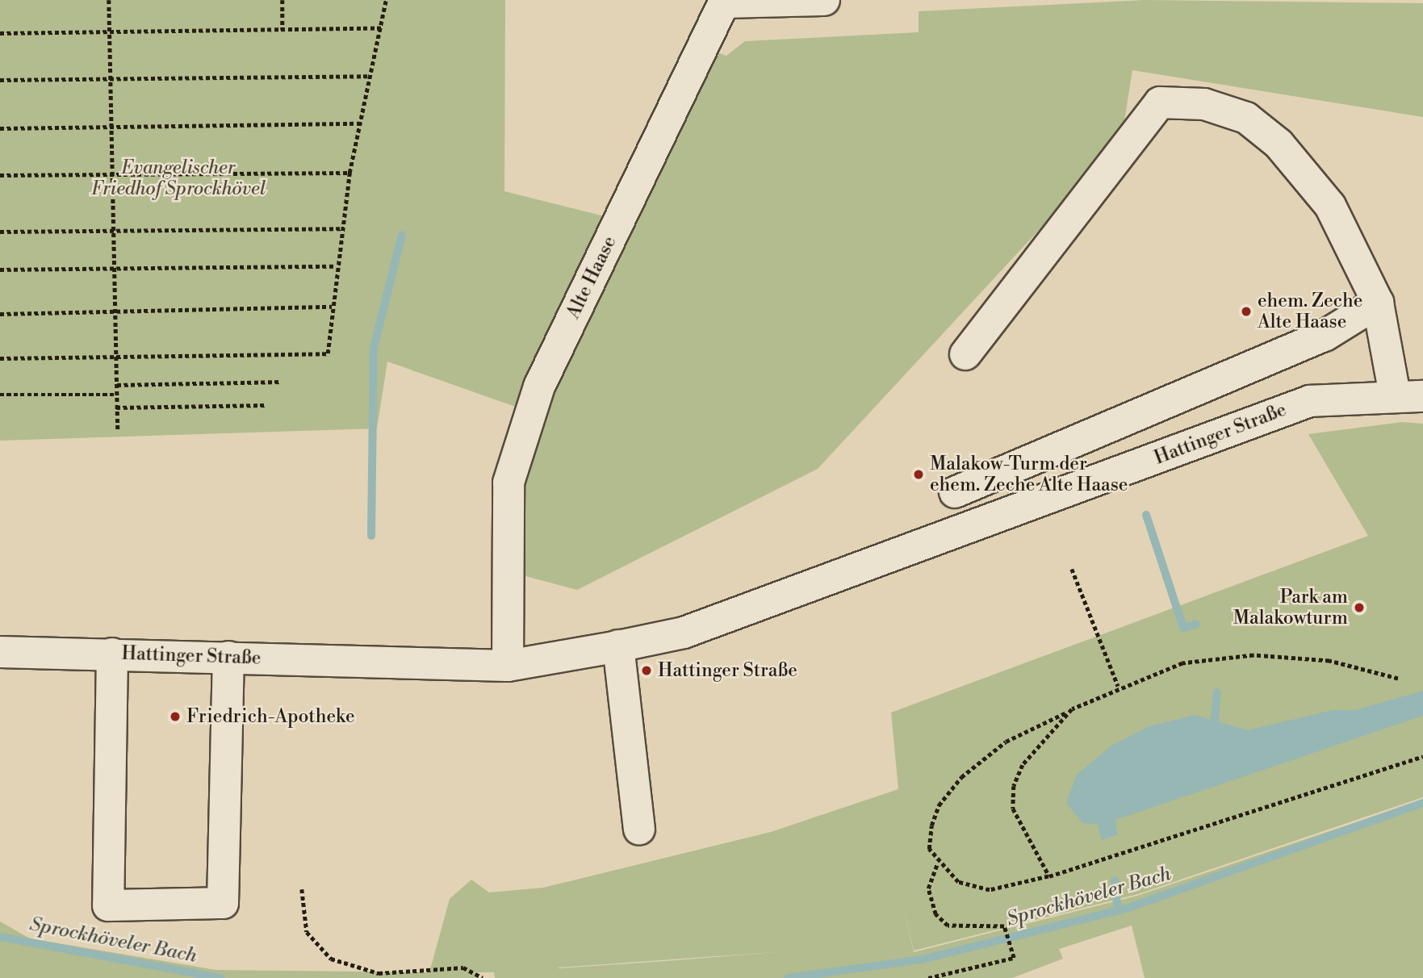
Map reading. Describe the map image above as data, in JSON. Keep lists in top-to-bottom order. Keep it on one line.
{"streets":{"street":["Alte Haase","Hattinger Straße"]},"crossings":[["Alte Haase","Hattinger Straße"]],"water":["Sprockhöveler Bach"],"parks":["Evangelischer Friedhof Sprockhövel"],"places":["ehem. Zeche Alte Haase","Malakow-Turm der ehem. Zeche Alte Haase","Park am Malakowturm","Hattinger Straße","Friedrich-Apotheke"]}
